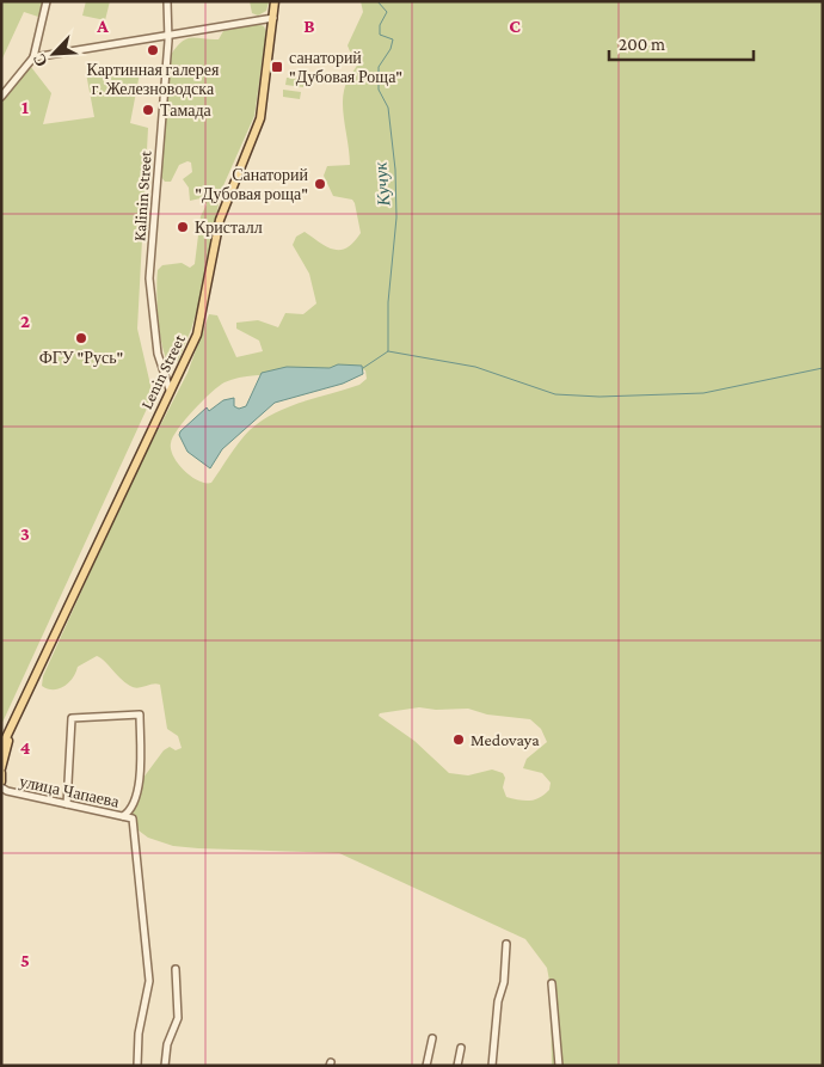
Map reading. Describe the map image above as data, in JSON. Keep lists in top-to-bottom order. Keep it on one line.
{"streets":{"main road":["Lenin Street"],"street":["Kalinin Street","улица Чапаева"]},"crossings":[["Kalinin Street","Lenin Street"]],"water":["Кучук"],"places":{"other":["Картинная галерея г. Железноводска","Тамада","Санаторий \"Дубовая роща\"","Кристалл","ФГУ \"Русь\"","Medovaya"],"transit":["санаторий \"Дубовая Роща\""]},"scale_bar":"200 m","north":"bottom left","grid":{"columns":["A","B","C"],"rows":["1","2","3","4","5"]}}
